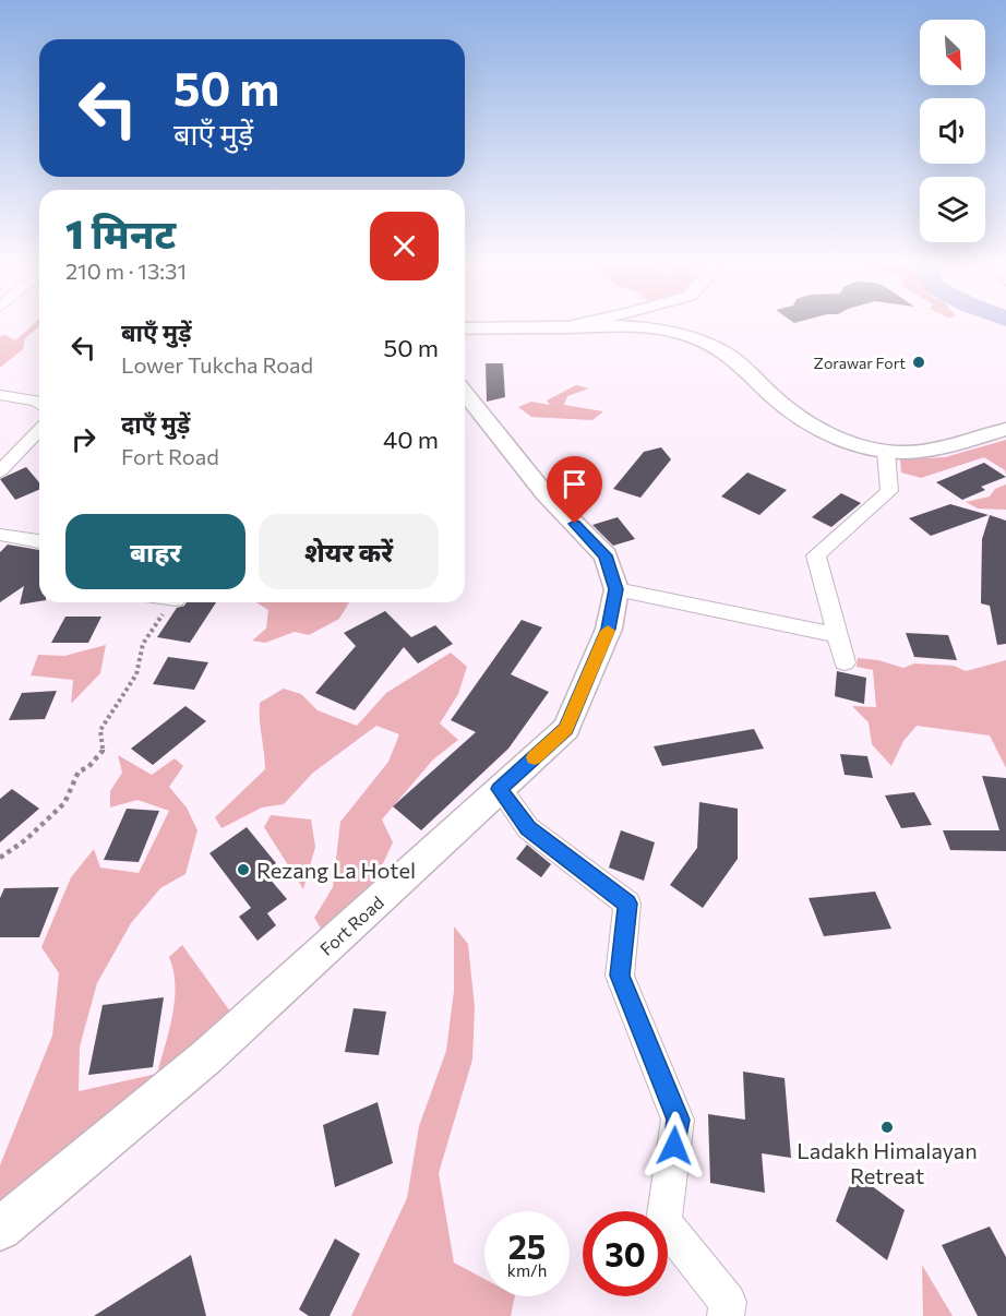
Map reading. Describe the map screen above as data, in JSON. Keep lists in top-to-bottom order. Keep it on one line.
{"streets":{"street":["Fort Road"]},"places":["Zorawar Fort","Rezang La Hotel","Ladakh Himalayan Retreat"],"north":"bottom right","page":{"turn":["50 m","बाएँ मुड़ें"],"heading":["1 मिनट","210 m · 13:31"],"list":[{"name":"बाएँ मुड़ें","note":"Lower Tukcha Road","value":"50 m"},{"name":"दाएँ मुड़ें","note":"Fort Road","value":"40 m"}],"buttons":["बाहर","शेयर करें"],"speed":"25 km/h","limit":"30"}}
